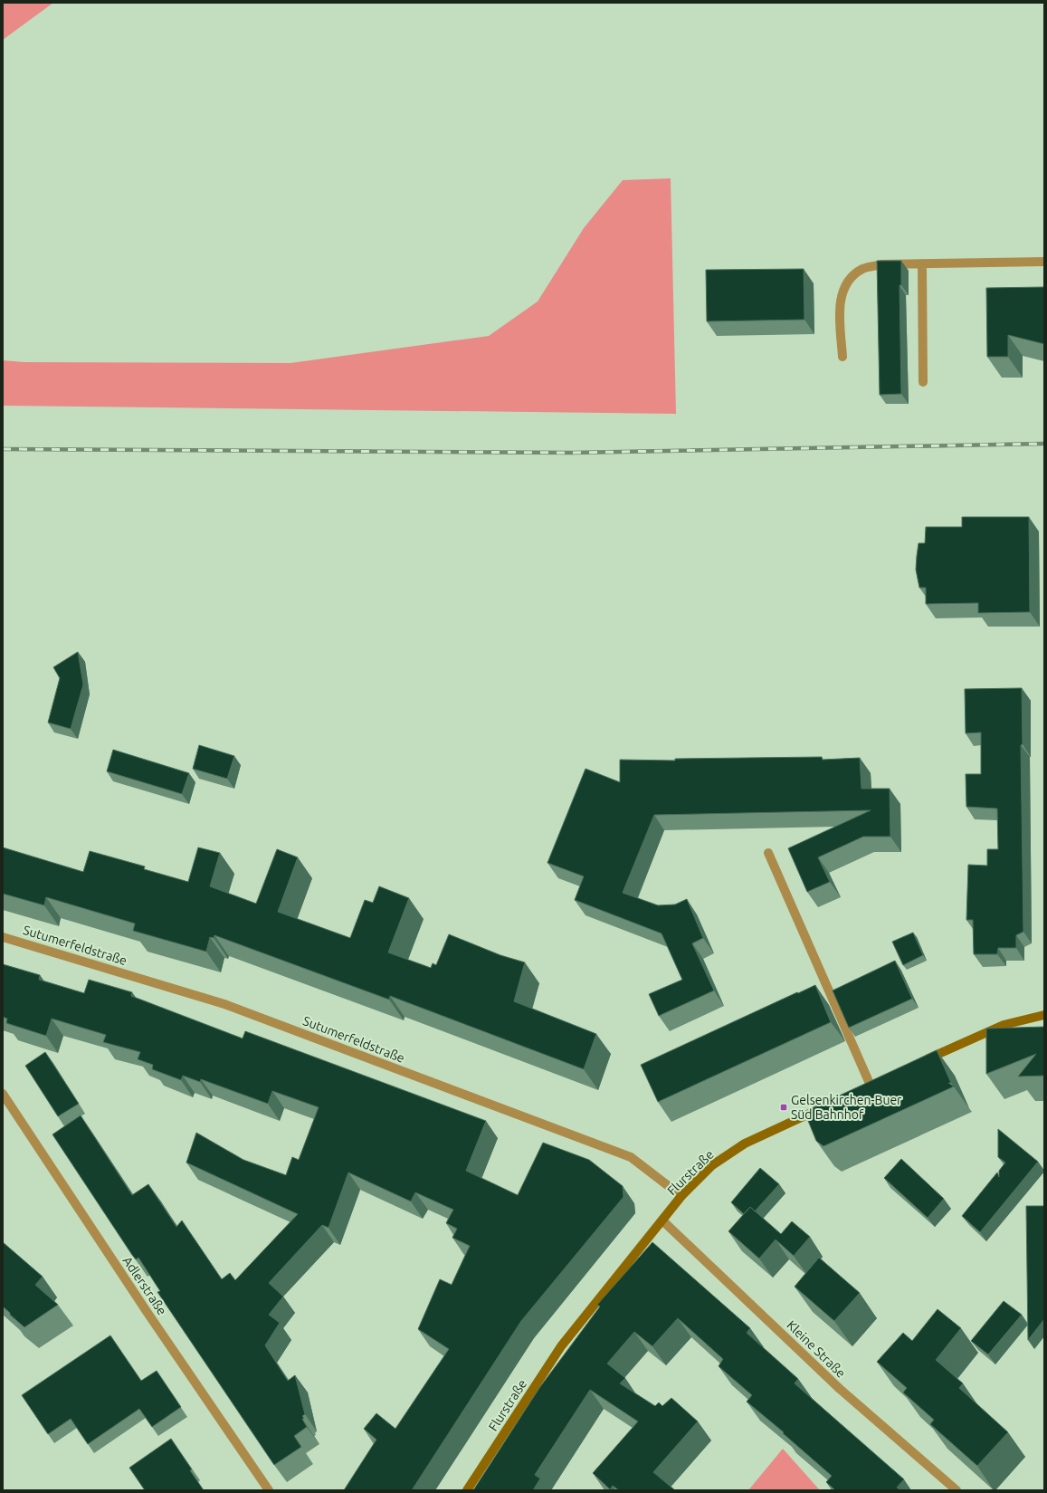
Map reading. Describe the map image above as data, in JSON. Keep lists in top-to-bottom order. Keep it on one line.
{"streets":{"street":["Sutumerfeldstraße","Flurstraße","Adlerstraße","Kleine Straße"]},"crossings":[["Sutumerfeldstraße","Flurstraße"],["Flurstraße","Kleine Straße"]],"places":{"transit":["Gelsenkirchen-Buer Süd Bahnhof"]}}
